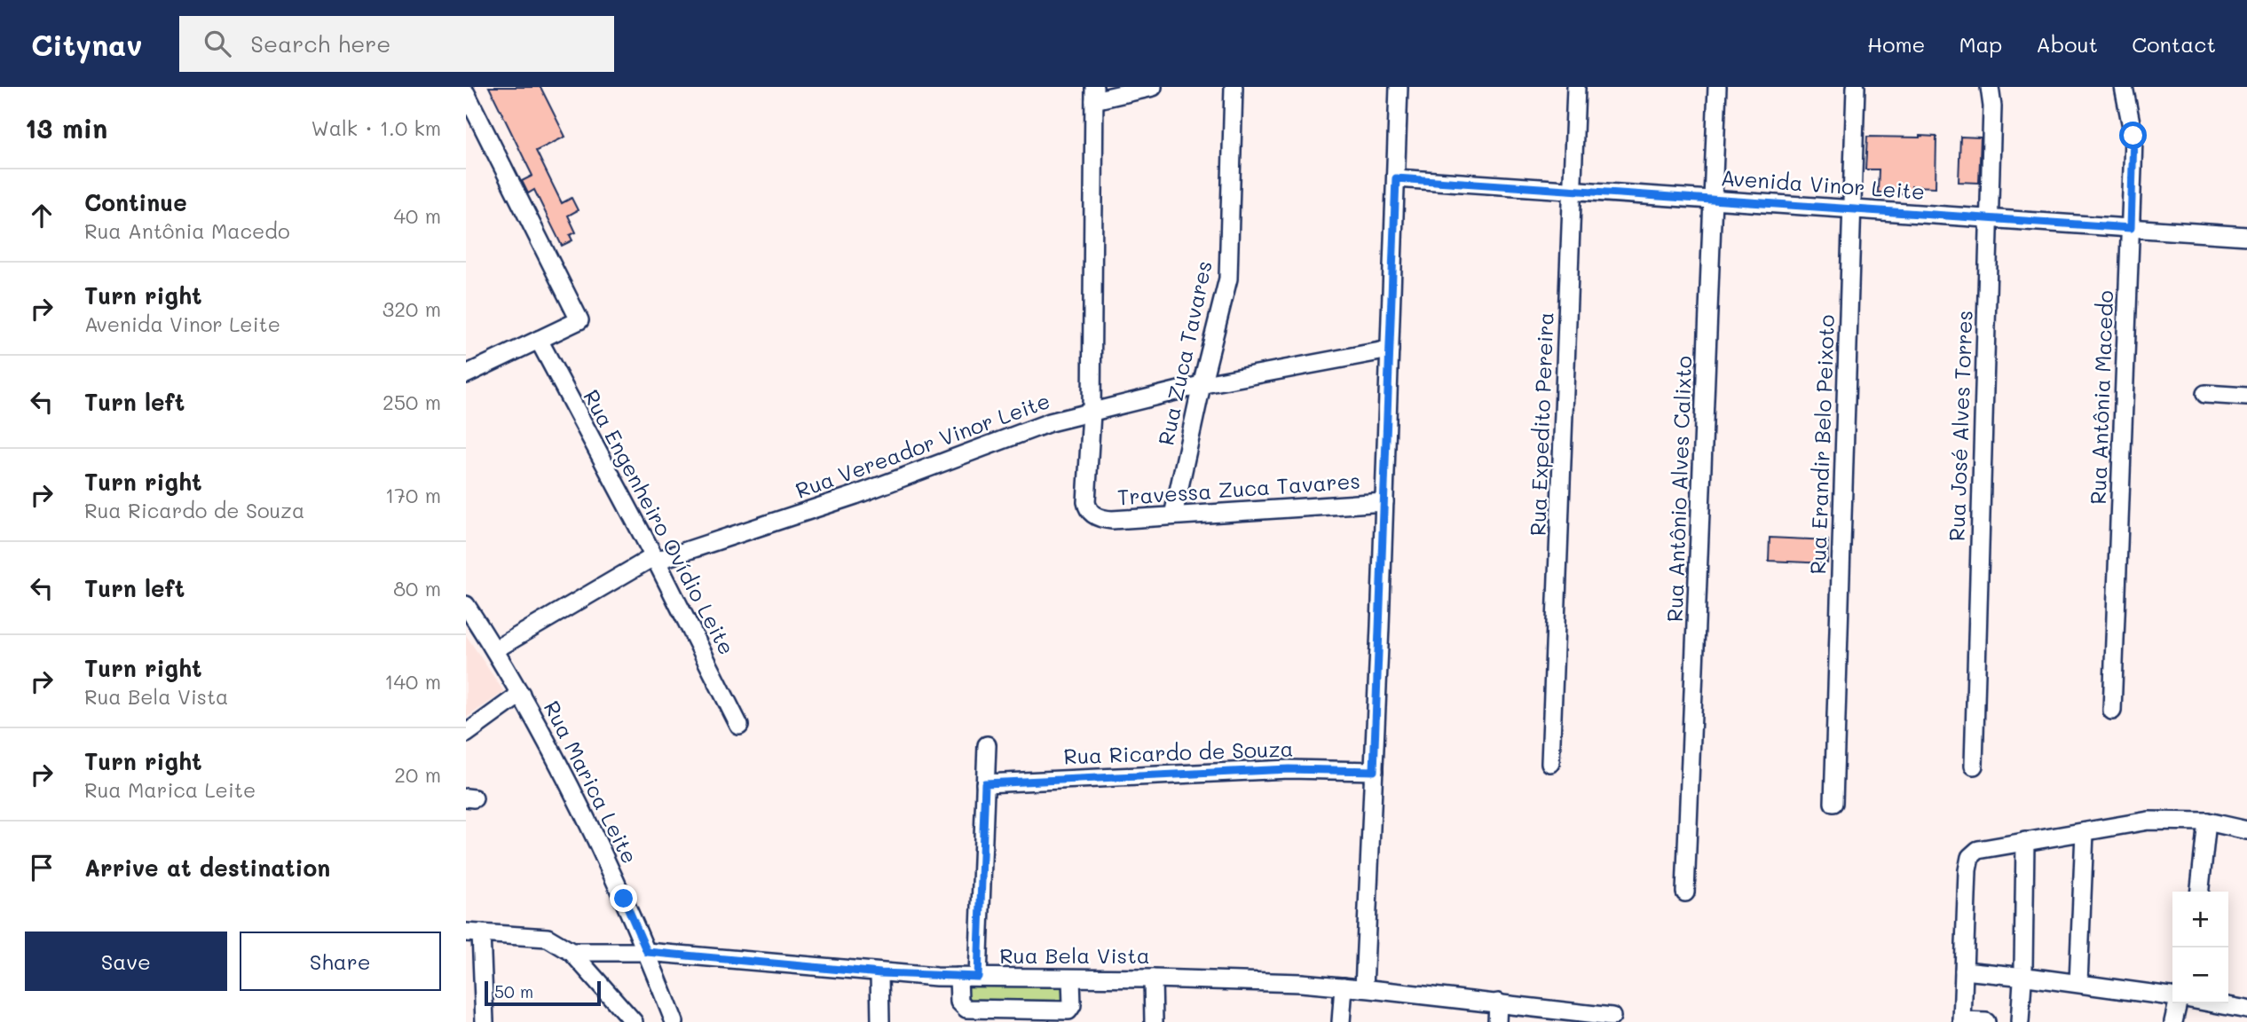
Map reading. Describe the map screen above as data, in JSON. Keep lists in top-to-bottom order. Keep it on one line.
{"streets":{"street":["Avenida Vinor Leite","Rua Zuca Tavares","Rua Antônia Macedo","Rua Expedito Pereira","Rua José Alves Torres","Rua Erandir Belo Peixoto","Rua Vereador Vinor Leite","Rua Antônio Alves Calixto","Travessa Zuca Tavares","Rua Engenheiro Ovídio Leite","Rua Ricardo de Souza","Rua Marica Leite","Rua Bela Vista"]},"crossings":[["Avenida Vinor Leite","Rua Antônia Macedo"],["Avenida Vinor Leite","Rua Expedito Pereira"],["Avenida Vinor Leite","Rua José Alves Torres"],["Avenida Vinor Leite","Rua Erandir Belo Peixoto"],["Avenida Vinor Leite","Rua Antônio Alves Calixto"],["Rua Zuca Tavares","Rua Vereador Vinor Leite"],["Rua Zuca Tavares","Travessa Zuca Tavares"],["Rua Vereador Vinor Leite","Travessa Zuca Tavares"],["Rua Vereador Vinor Leite","Rua Engenheiro Ovídio Leite"],["Rua Vereador Vinor Leite","Rua Marica Leite"],["Rua Marica Leite","Rua Bela Vista"]],"scale_bar":"50 m","page":{"header":"Citynav","search":"Search here","nav":["Home","Map","About","Contact"],"heading":["13 min","Walk · 1.0 km"],"list":[["Continue","Rua Antônia Macedo","40 m"],["Turn right","Avenida Vinor Leite","320 m"],["Turn left","250 m"],["Turn right","Rua Ricardo de Souza","170 m"],["Turn left","80 m"],["Turn right","Rua Bela Vista","140 m"],["Turn right","Rua Marica Leite","20 m"],"Arrive at destination"],"map_buttons":["+","−"],"buttons":["Save","Share"],"scale":"50 m"}}
